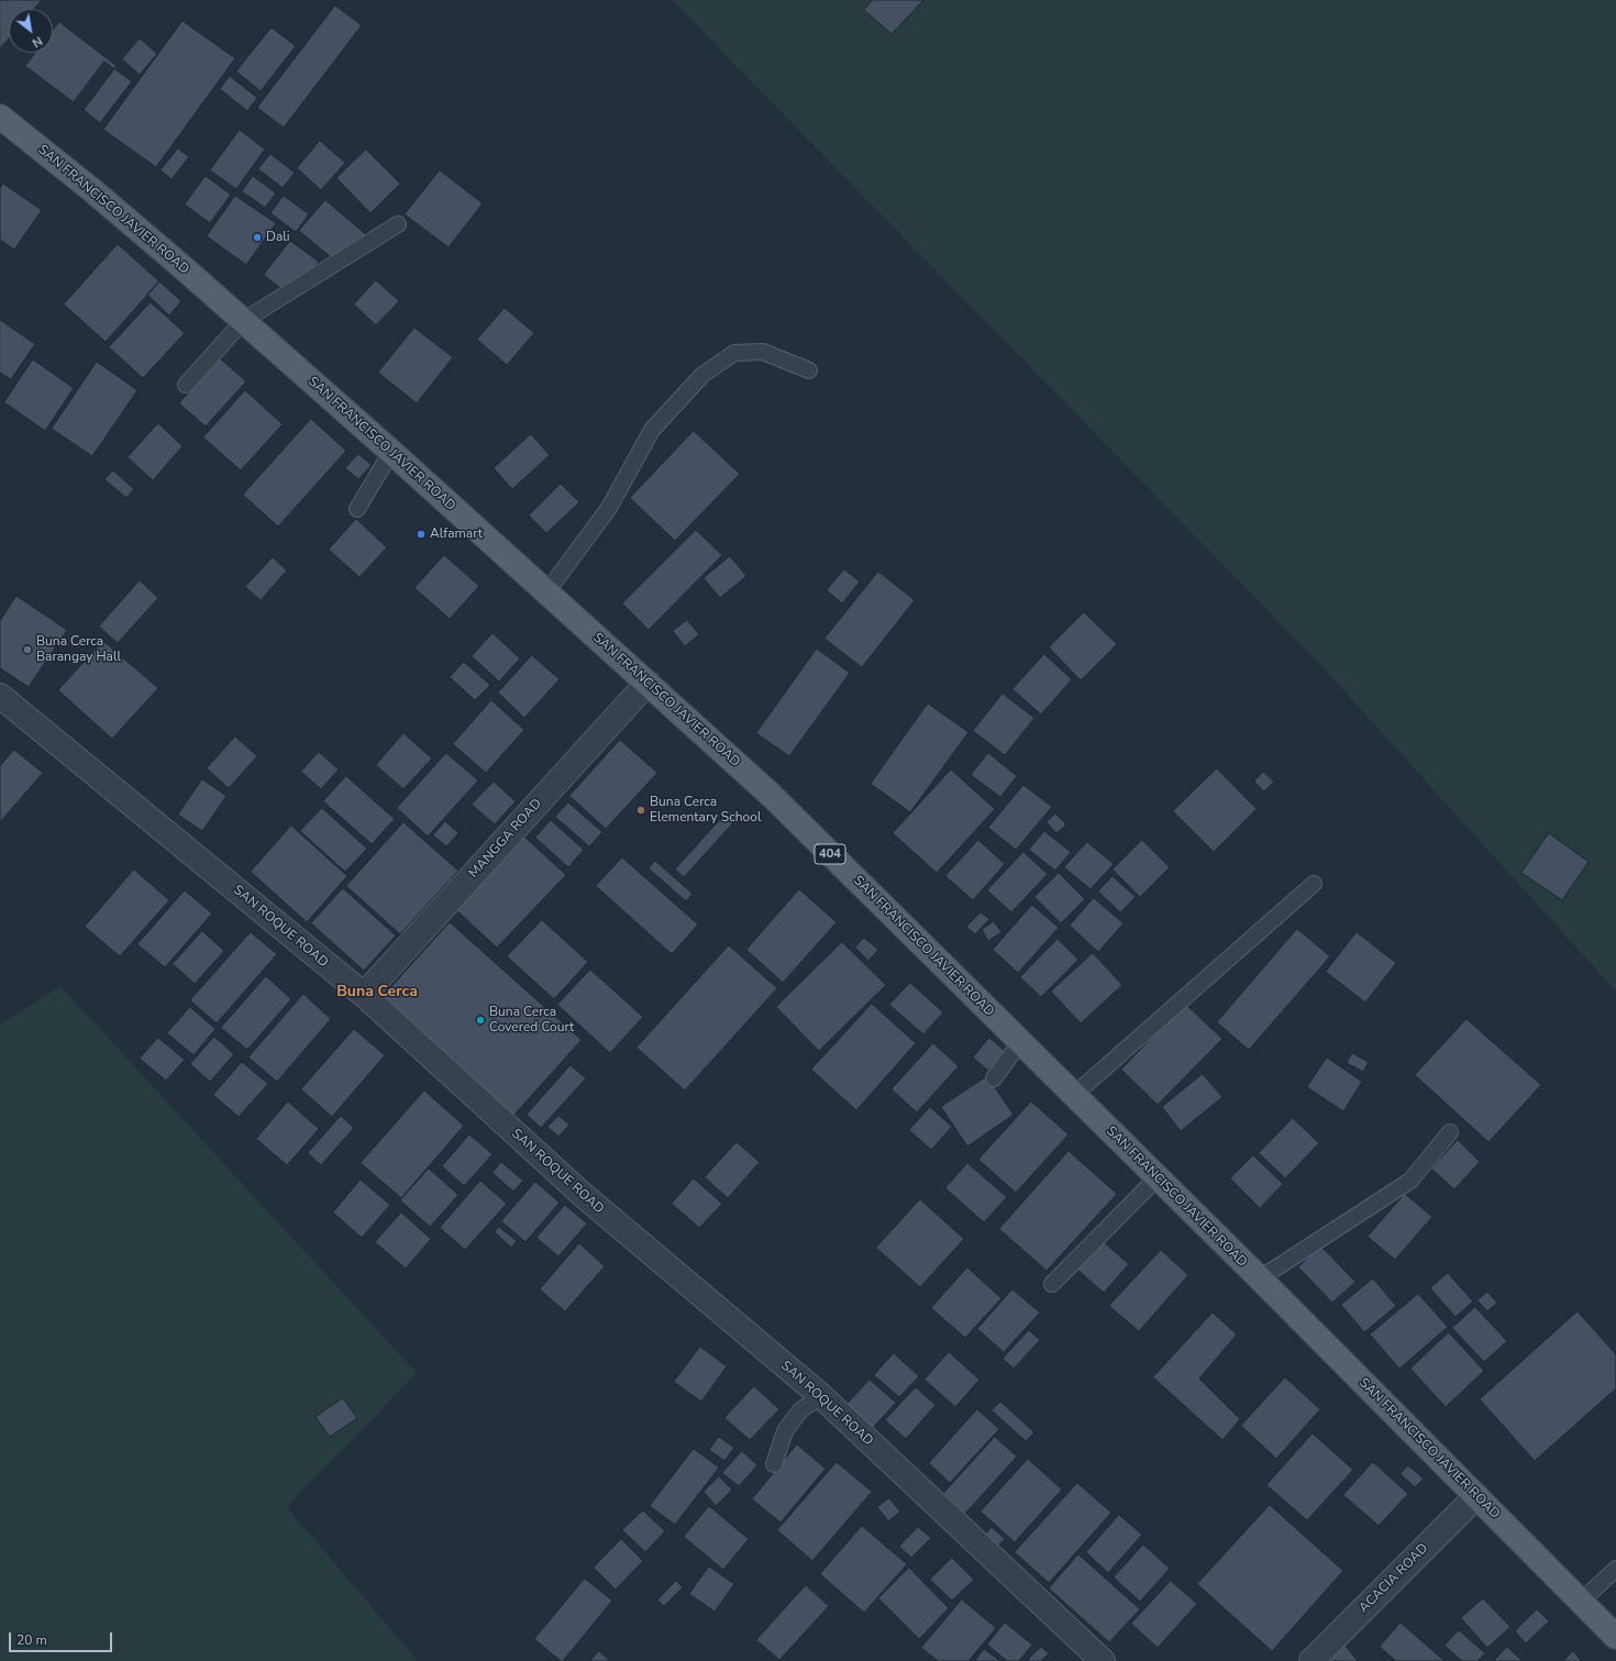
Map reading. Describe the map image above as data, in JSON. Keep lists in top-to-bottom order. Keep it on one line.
{"streets":{"main road":["SAN FRANCISCO JAVIER ROAD","404"],"street":["MANGGA ROAD","SAN ROQUE ROAD","ACACIA ROAD"]},"crossings":[["SAN FRANCISCO JAVIER ROAD","MANGGA ROAD"],["SAN FRANCISCO JAVIER ROAD","ACACIA ROAD"],["MANGGA ROAD","SAN ROQUE ROAD"]],"districts":["Buna Cerca"],"places":["Dali","Alfamart","Buna Cerca Barangay Hall","Buna Cerca Elementary School","Buna Cerca Covered Court"],"scale_bar":"20 m","north":"bottom right"}
